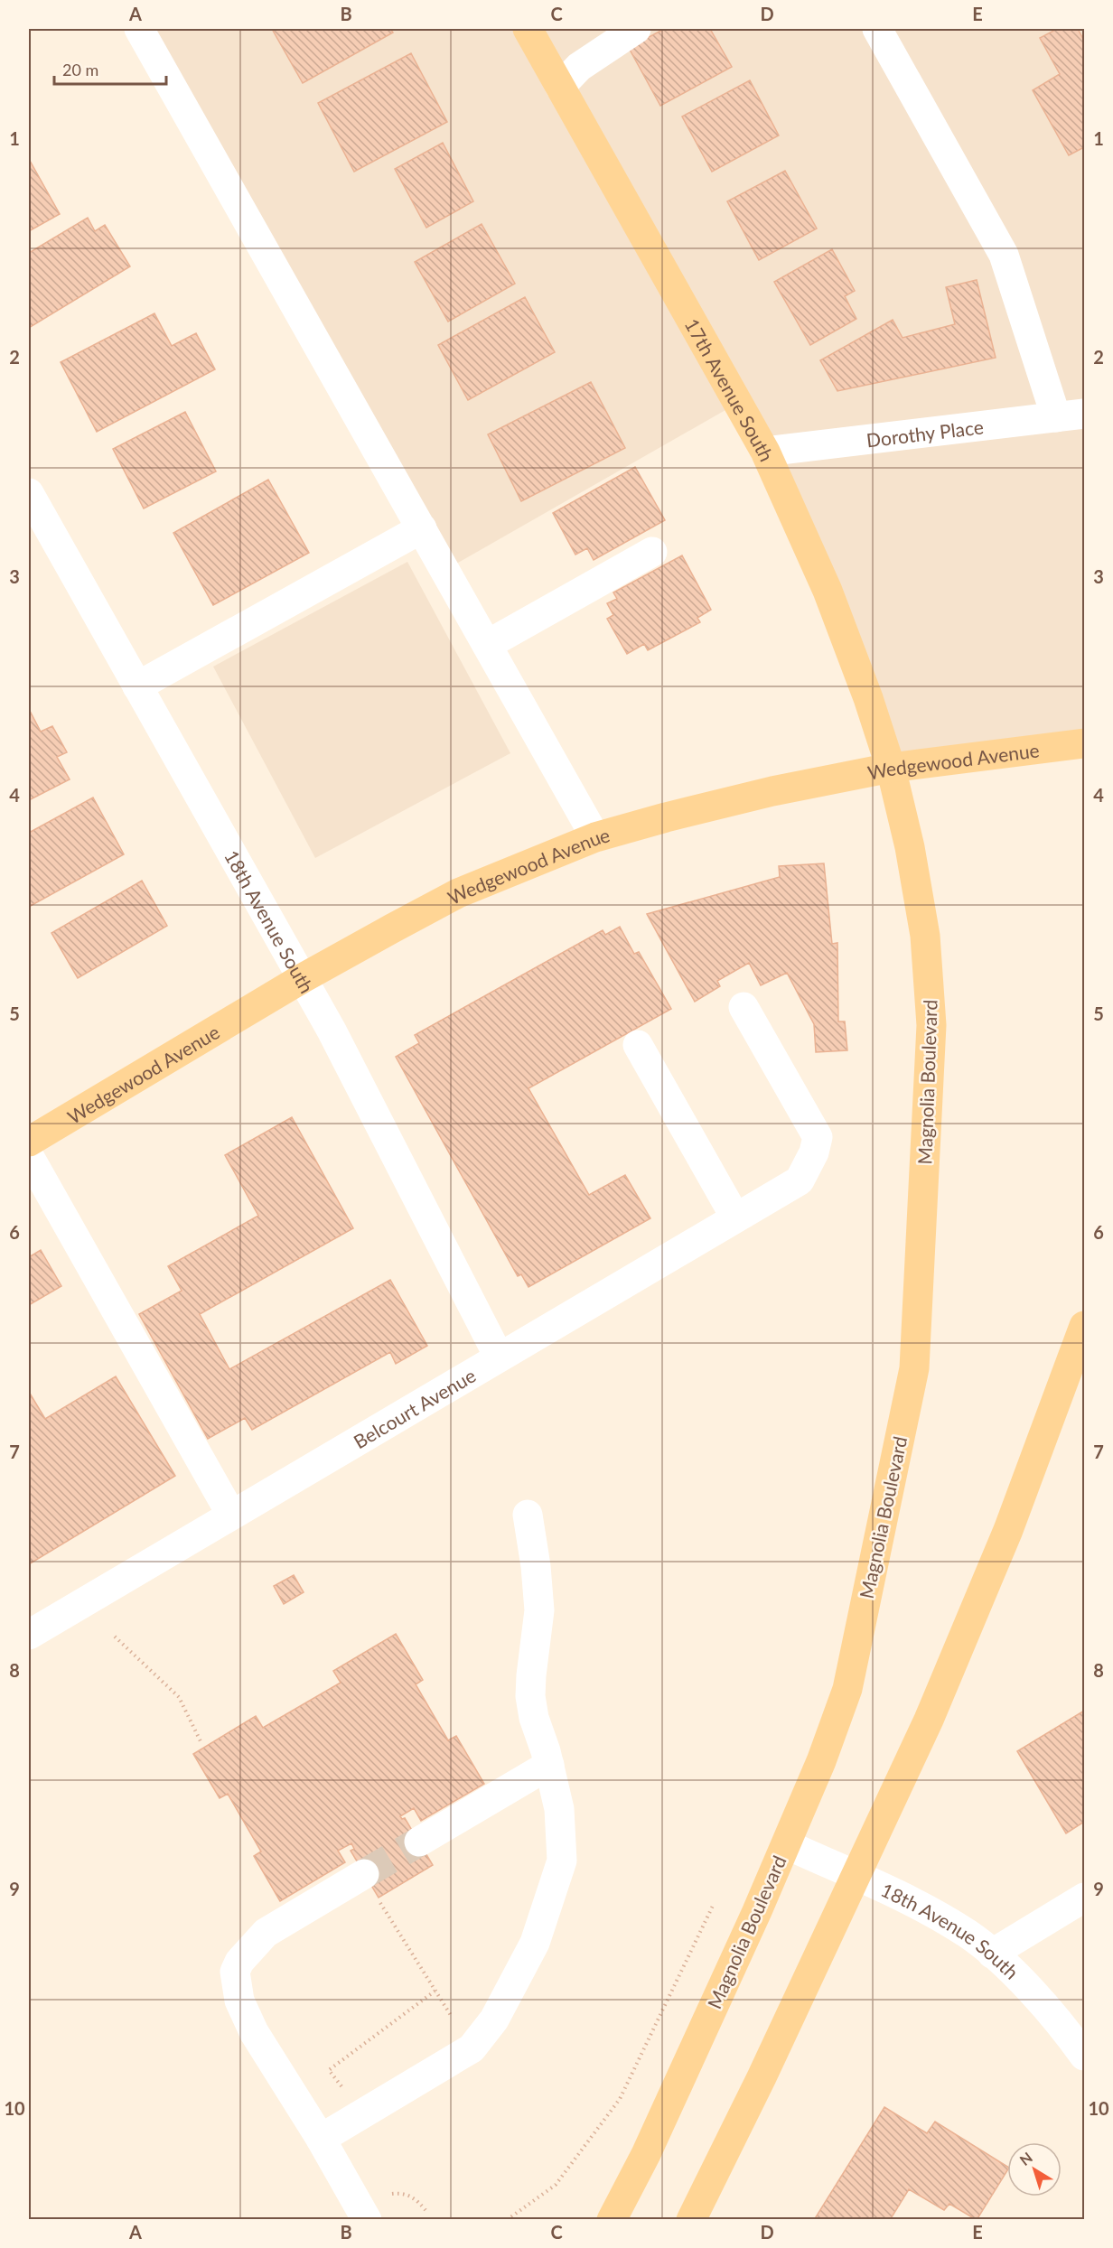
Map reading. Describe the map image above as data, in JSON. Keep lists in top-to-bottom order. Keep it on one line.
{"streets":{"main road":["17th Avenue South","Wedgewood Avenue","Magnolia Boulevard"],"street":["Dorothy Place","18th Avenue South","Belcourt Avenue"]},"crossings":[["17th Avenue South","Dorothy Place"],["17th Avenue South","Wedgewood Avenue"],["17th Avenue South","Magnolia Boulevard"],["Wedgewood Avenue","18th Avenue South"],["Wedgewood Avenue","Magnolia Boulevard"],["18th Avenue South","Magnolia Boulevard"],["18th Avenue South","Belcourt Avenue"]],"scale_bar":"20 m","north":"top left","grid":{"columns":["A","B","C","D","E"],"rows":["1","2","3","4","5","6","7","8","9","10"]}}
